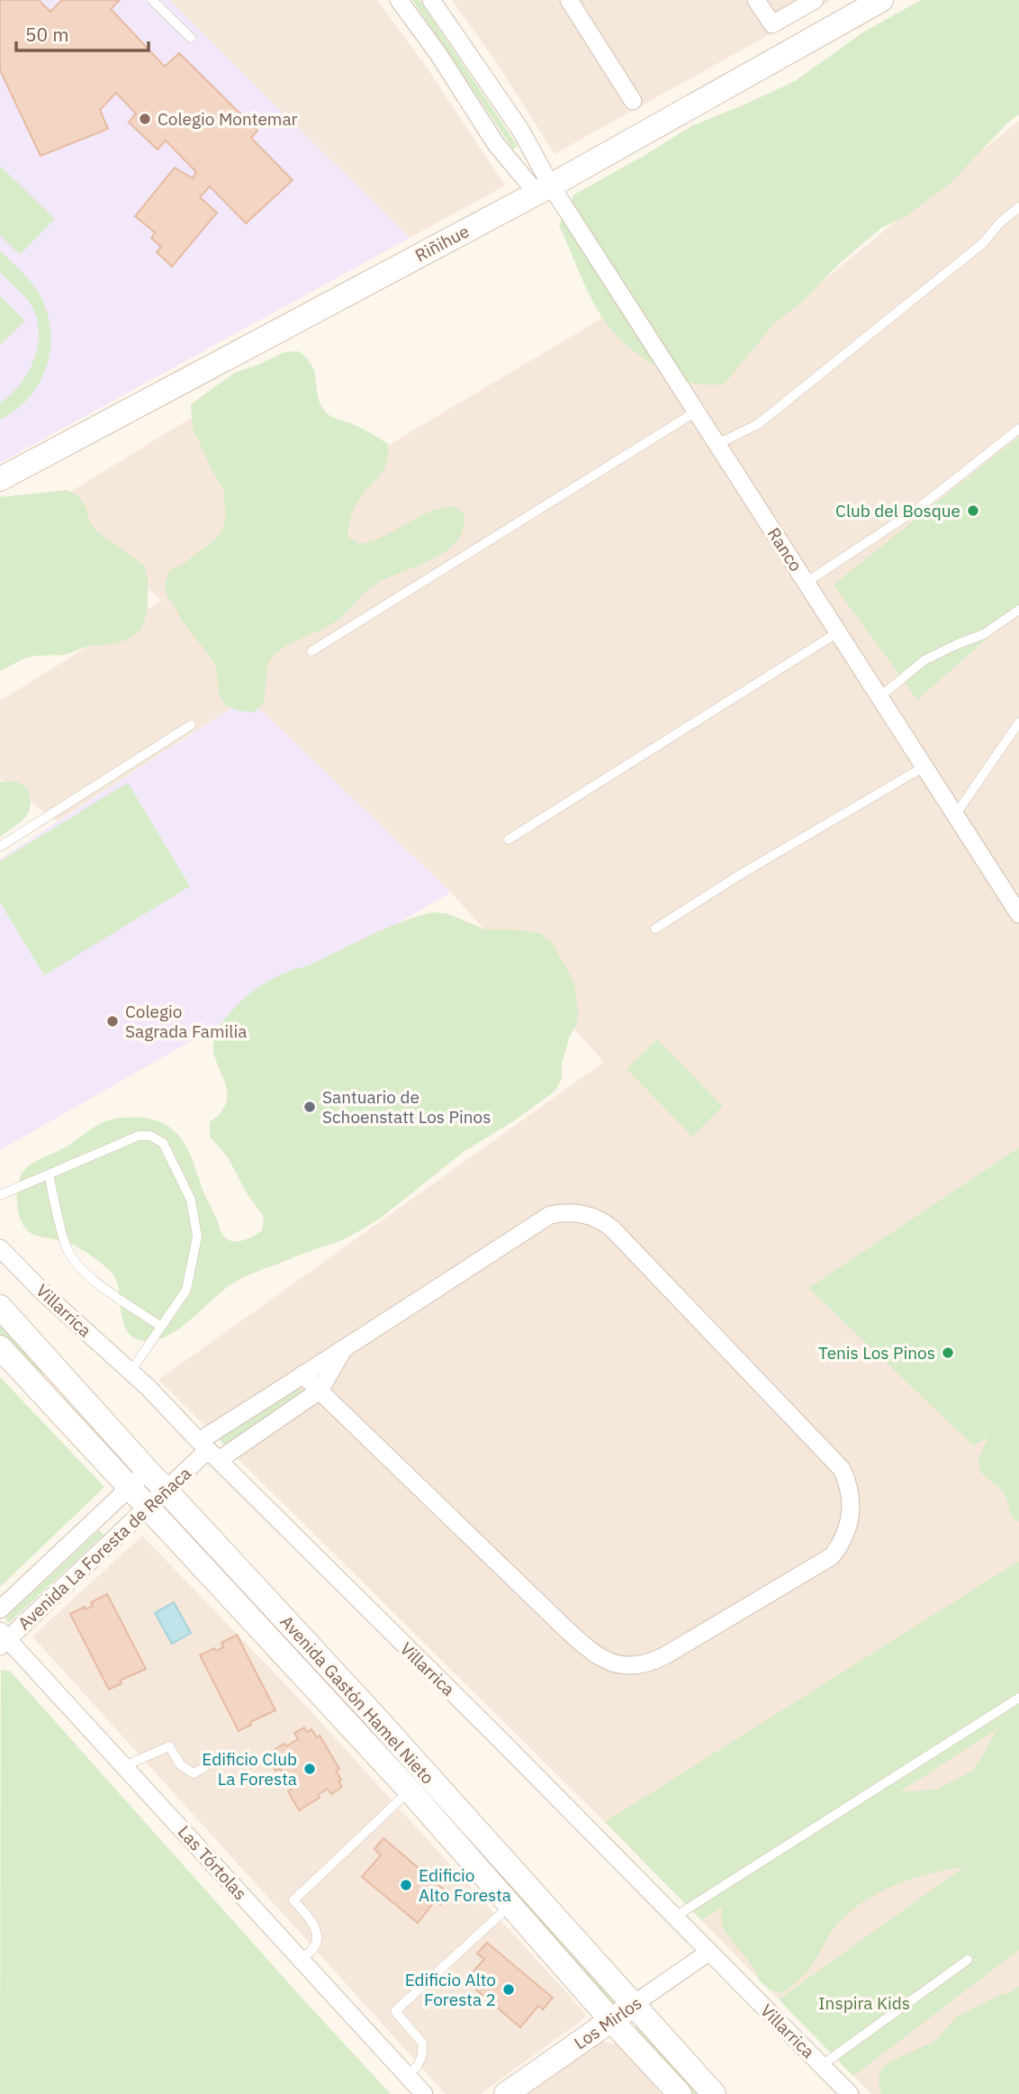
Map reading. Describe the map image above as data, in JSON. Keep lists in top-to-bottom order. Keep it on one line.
{"streets":{"main road":["Riñihue","Avenida Gastón Hamel Nieto","Los Mirlos"],"street":["Ranco","Villarrica","Avenida La Foresta de Reñaca","Las Tórtolas"]},"crossings":[["Riñihue","Ranco"],["Villarrica","Avenida La Foresta de Reñaca"],["Villarrica","Los Mirlos"],["Avenida La Foresta de Reñaca","Avenida Gastón Hamel Nieto"],["Avenida La Foresta de Reñaca","Las Tórtolas"],["Avenida Gastón Hamel Nieto","Los Mirlos"]],"parks":["Inspira Kids"],"places":["Colegio Montemar","Club del Bosque","Colegio Sagrada Familia","Santuario de Schoenstatt Los Pinos","Tenis Los Pinos","Edificio Club La Foresta","Edificio Alto Foresta","Edificio Alto Foresta 2"],"scale_bar":"50 m"}
